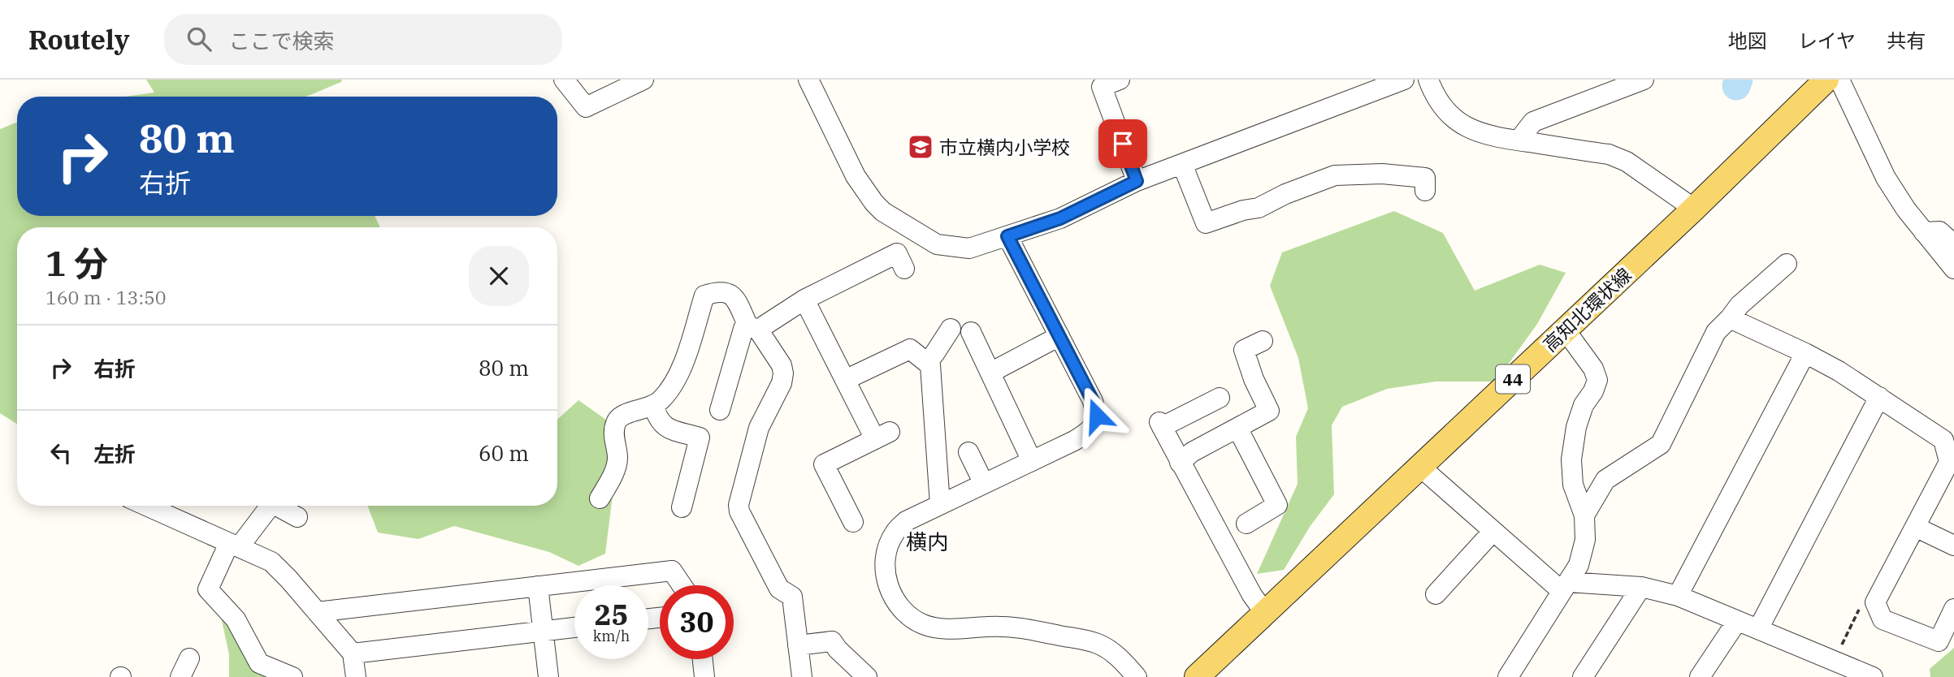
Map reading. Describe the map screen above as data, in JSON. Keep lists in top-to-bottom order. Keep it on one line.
{"streets":{"main road":["高知北環状線","44"]},"districts":["横内"],"places":{"school or university":["市立横内小学校"]},"page":{"header":"Routely","search":"ここで検索","nav":["地図","レイヤ","共有"],"turn":["80 m","右折"],"heading":["1 分","160 m · 13:50"],"list":[{"name":"右折","value":"80 m"},{"name":"左折","value":"60 m"}],"speed":"25 km/h","limit":"30"}}
